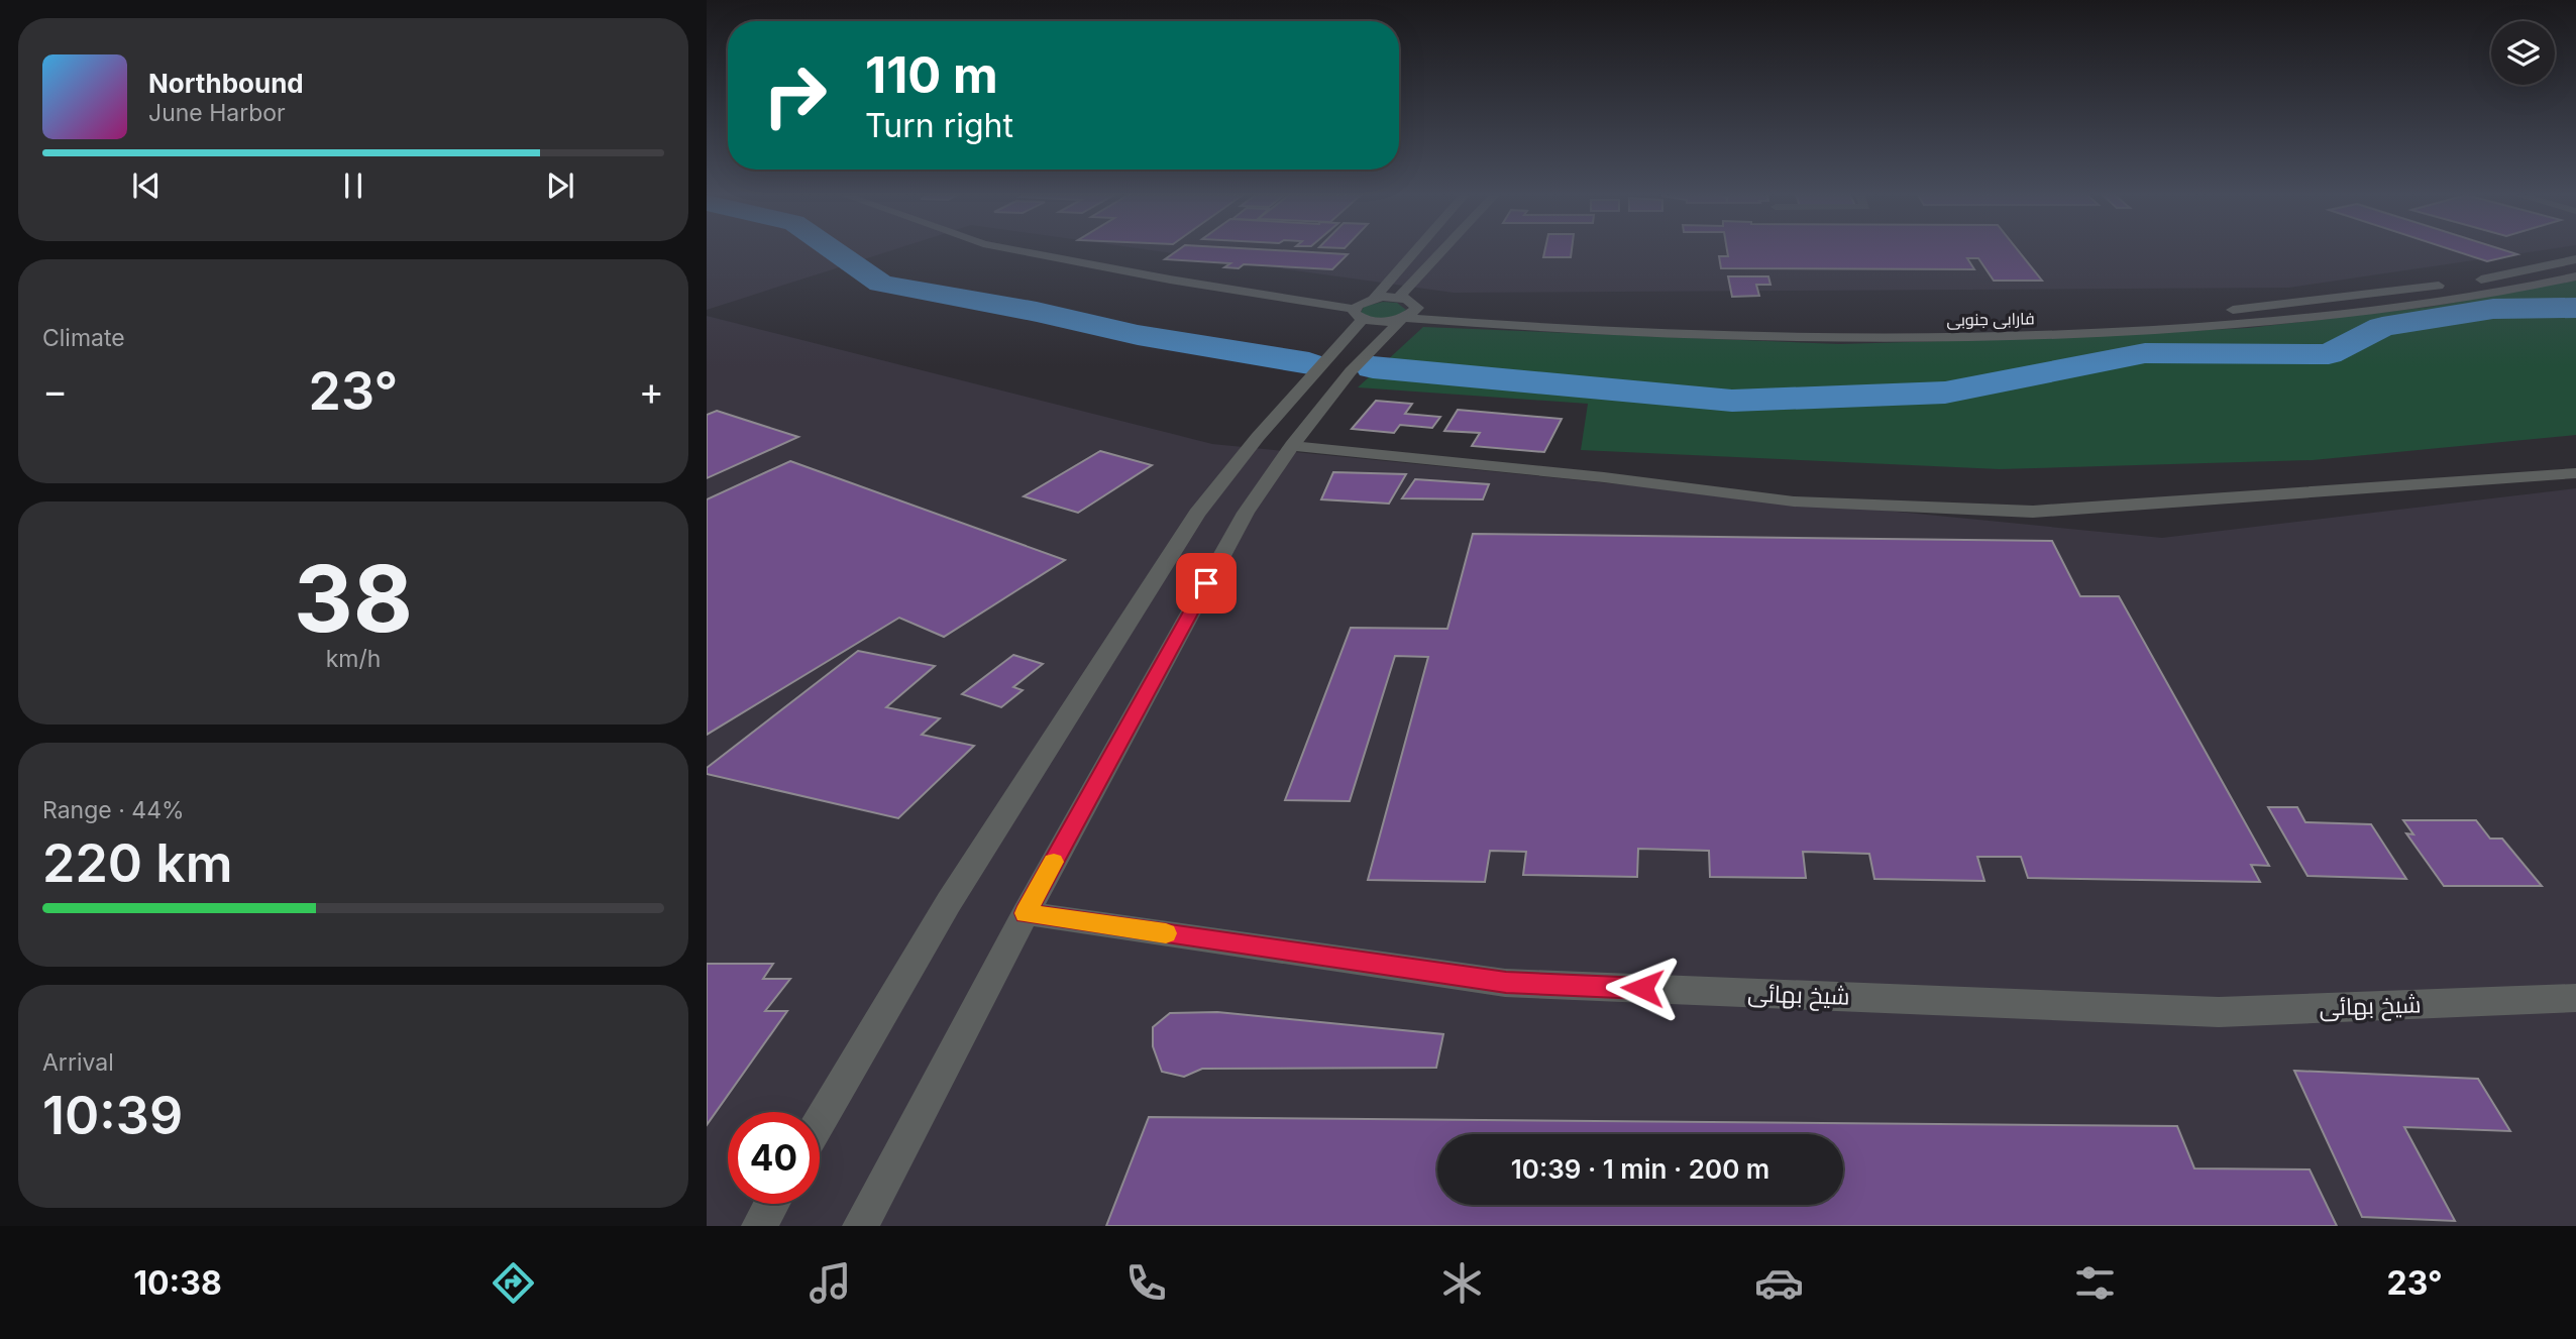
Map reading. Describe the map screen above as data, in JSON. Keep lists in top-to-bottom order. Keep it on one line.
{"streets":{"street":["فارابی جنوبی","شیخ بهائی"]},"page":{"turn":["110 m","Turn right"],"song":["Northbound","June Harbor"],"tile":["Climate",["38","km/h"],["Range · 44%","220 km"],["Arrival","10:39"]],"heat":["−","23°","+"],"limit":"40","trip":"10:39 · 1 min · 200 m","tabs":["10:38","23°"]}}
